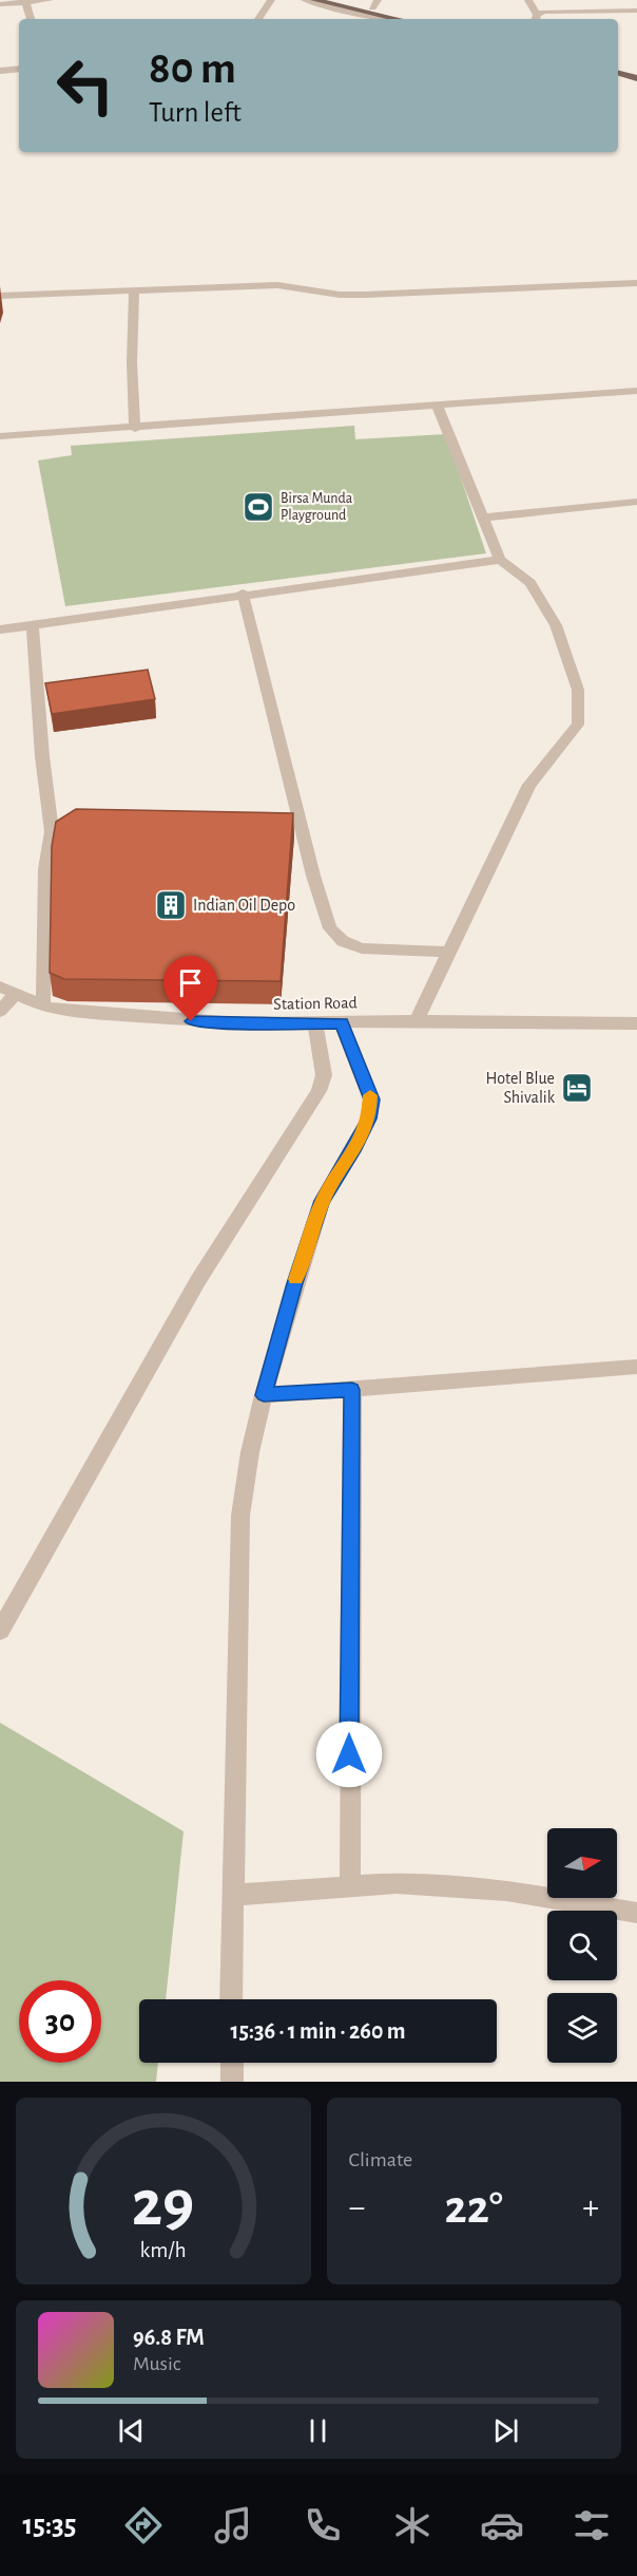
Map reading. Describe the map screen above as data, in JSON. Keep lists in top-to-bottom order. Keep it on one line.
{"streets":{"street":["Station Road"]},"places":{"sports":["Birsa Munda Playground"],"building":["Indian Oil Depo"],"hotel":["Hotel Blue Shivalik"]},"north":"right","page":{"turn":["80 m","Turn left"],"limit":"30","trip":"15:36 · 1 min · 260 m","tile":"Climate","heat":["−","22°","+"],"song":["96.8 FM","Music"],"tabs":"15:35","gauge":["29","km/h"]}}
